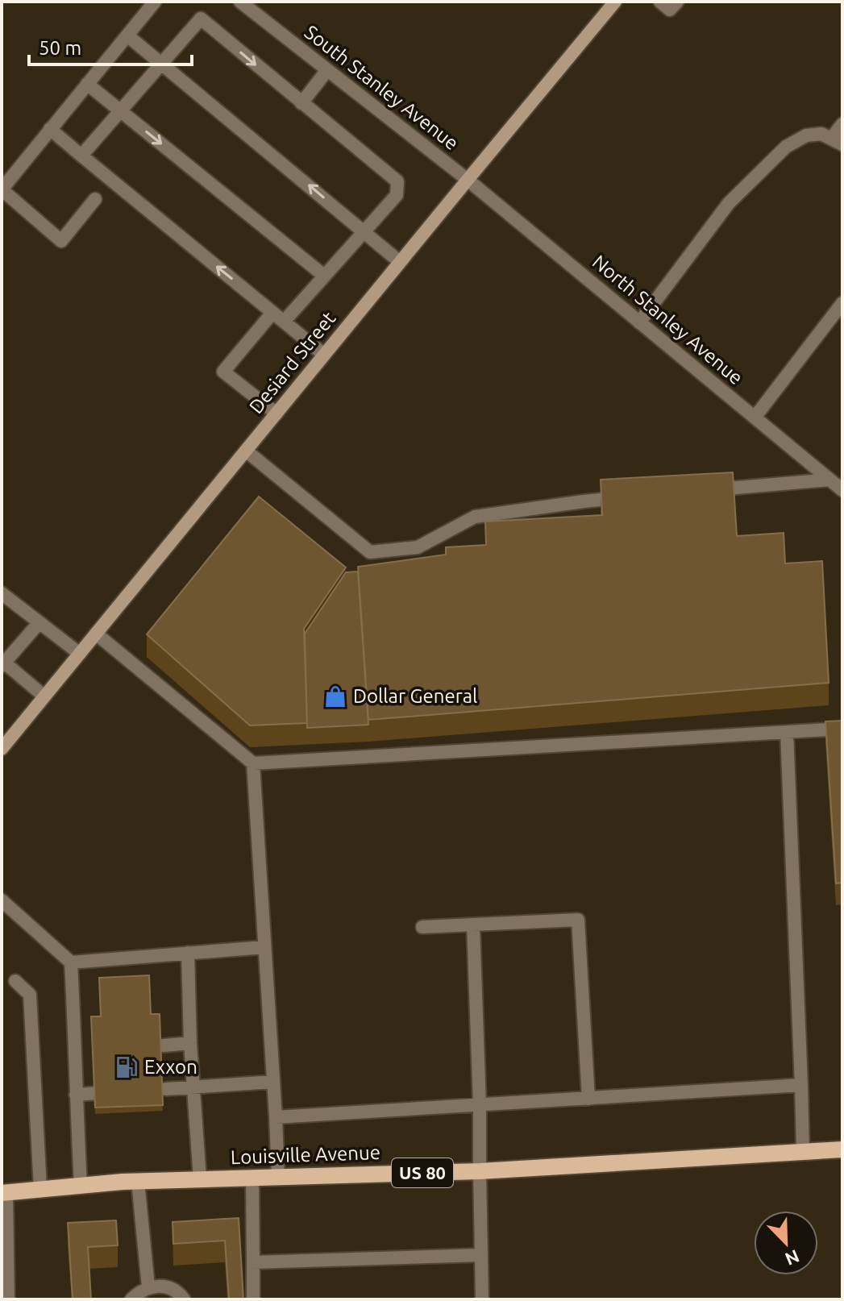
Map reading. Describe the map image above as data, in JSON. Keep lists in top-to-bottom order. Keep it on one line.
{"streets":{"main road":["Louisville Avenue","US 80"],"street":["South Stanley Avenue","North Stanley Avenue","Desiard Street"]},"crossings":[["South Stanley Avenue","North Stanley Avenue"],["South Stanley Avenue","Desiard Street"],["North Stanley Avenue","Desiard Street"]],"places":{"shop":["Dollar General"],"fuel station":["Exxon"]},"scale_bar":"50 m","north":"bottom right"}
